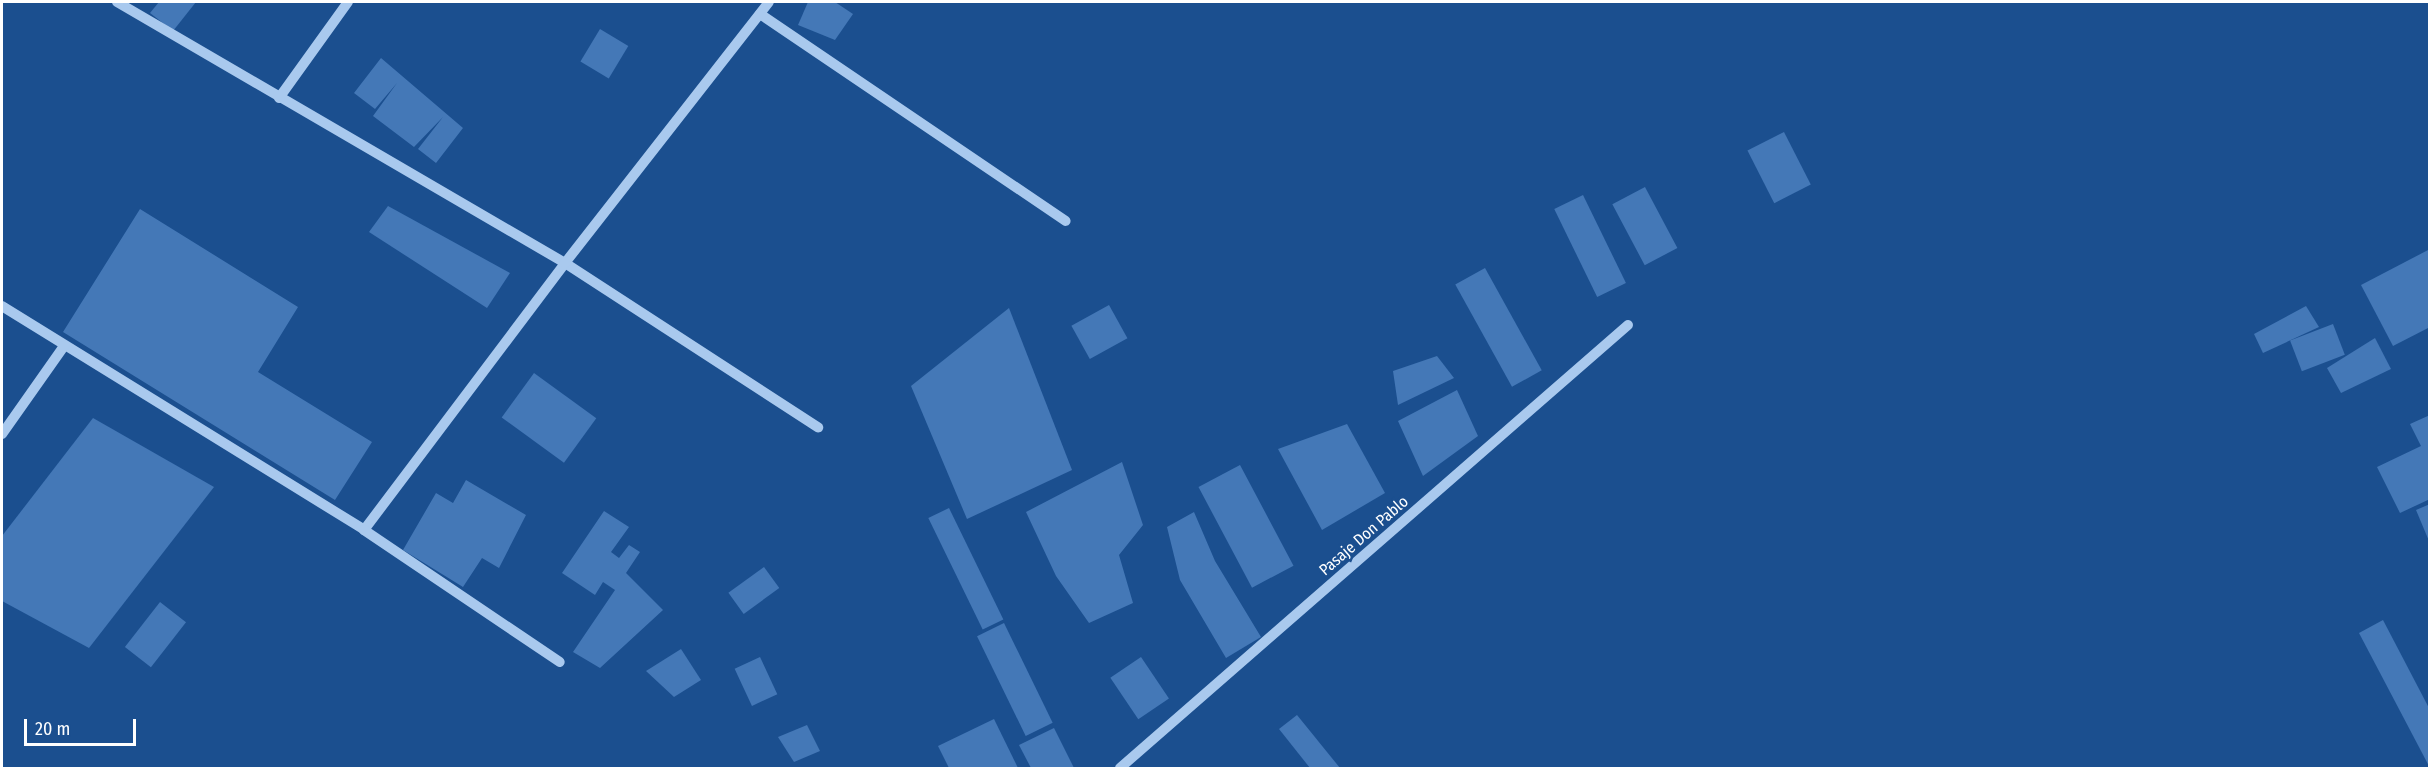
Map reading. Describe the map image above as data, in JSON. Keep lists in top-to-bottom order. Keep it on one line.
{"streets":{"street":["Pasaje Don Pablo"]},"scale_bar":"20 m"}
